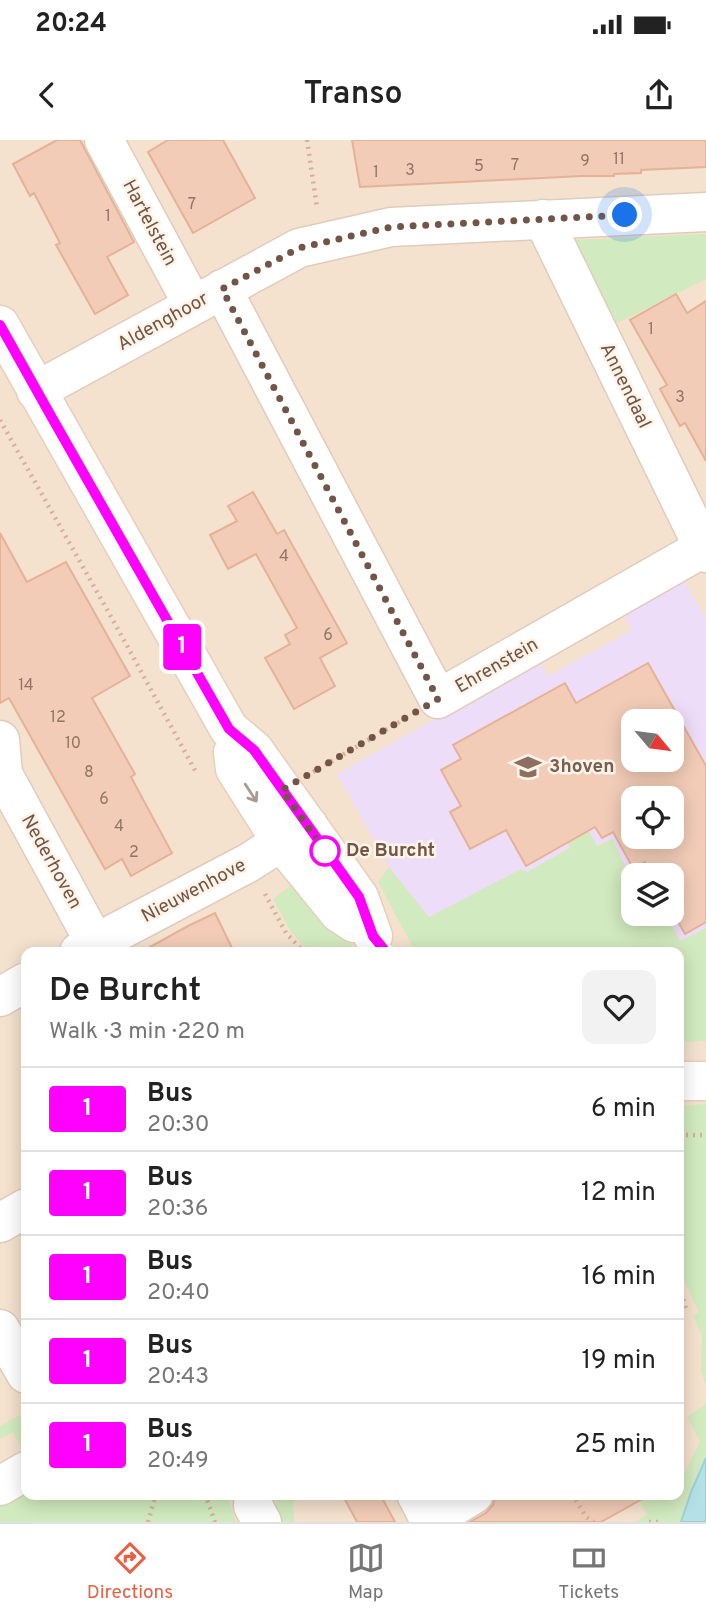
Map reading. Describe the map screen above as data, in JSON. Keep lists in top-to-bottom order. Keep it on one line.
{"streets":{"street":["Hartelstein","Aldenghoor","Annendaal","Ehrenstein","Nederhoven","Nieuwenhove"]},"crossings":[["Hartelstein","Aldenghoor"],["Hartelstein","Ehrenstein"],["Aldenghoor","Annendaal"],["Aldenghoor","Ehrenstein"],["Annendaal","Ehrenstein"],["Nederhoven","Nieuwenhove"]],"places":{"school or university":["3hoven"],"other":["De Burcht"]},"lines":["bus line 1"],"house_numbers":["11","9","7","5","3","1","7","1","1","3","4","6","14","12","10","8","6","4","2"],"north":"bottom right","page":{"status":"20:24","header":"Transo","on_map":"1","heading":["De Burcht","Walk · 3 min · 220 m"],"list":[{"mark":"1","name":"Bus","note":"20:30","value":"6 min"},{"mark":"1","name":"Bus","note":"20:36","value":"12 min"},{"mark":"1","name":"Bus","note":"20:40","value":"16 min"},{"mark":"1","name":"Bus","note":"20:43","value":"19 min"},{"mark":"1","name":"Bus","note":"20:49","value":"25 min"}],"tabs":["Directions","Map","Tickets"]}}
